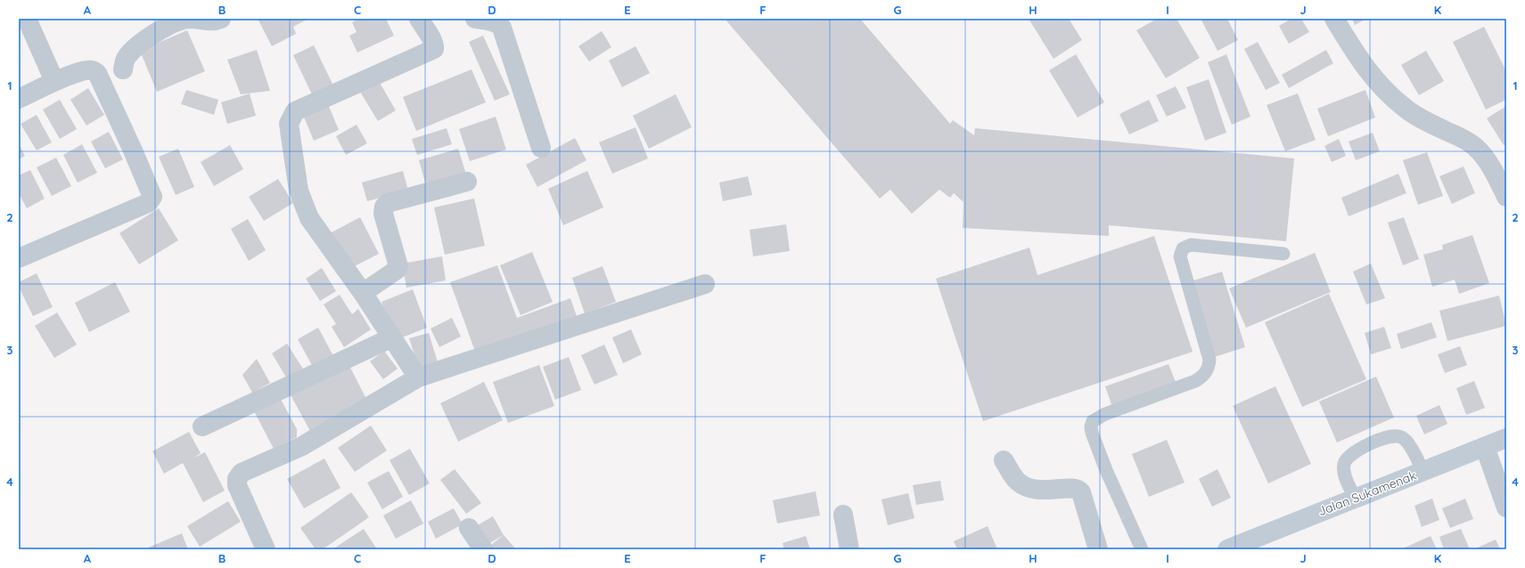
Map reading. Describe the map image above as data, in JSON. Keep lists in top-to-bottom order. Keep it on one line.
{"streets":{"main road":["Jalan Sukamenak"]},"grid":{"columns":["A","B","C","D","E","F","G","H","I","J","K"],"rows":["1","2","3","4"]}}
